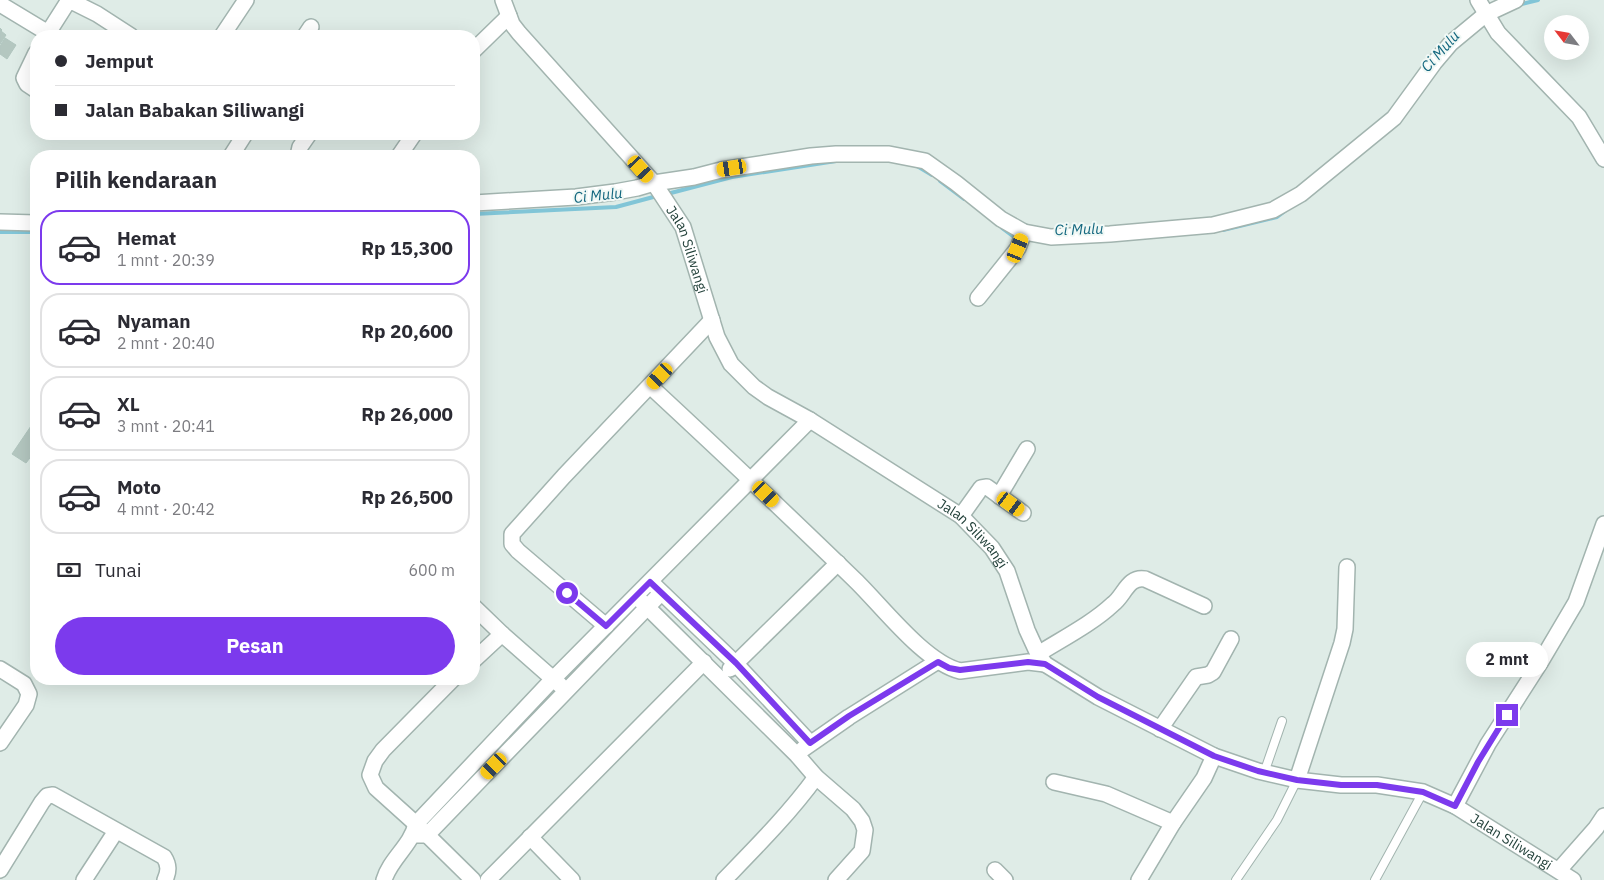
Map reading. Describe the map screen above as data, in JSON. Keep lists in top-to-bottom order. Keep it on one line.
{"streets":{"street":["Jalan Siliwangi"]},"water":["Ci Mulu"],"north":"top left","page":{"banner":["Jemput","Jalan Babakan Siliwangi"],"heading":"Pilih kendaraan","list":[{"name":"Hemat","note":"1 mnt · 20:39","value":"Rp 15,300"},{"name":"Nyaman","note":"2 mnt · 20:40","value":"Rp 20,600"},{"name":"XL","note":"3 mnt · 20:41","value":"Rp 26,000"},{"name":"Moto","note":"4 mnt · 20:42","value":"Rp 26,500"}],"pay":["Tunai","600 m"],"buttons":"Pesan","bubble":"2 mnt"}}
